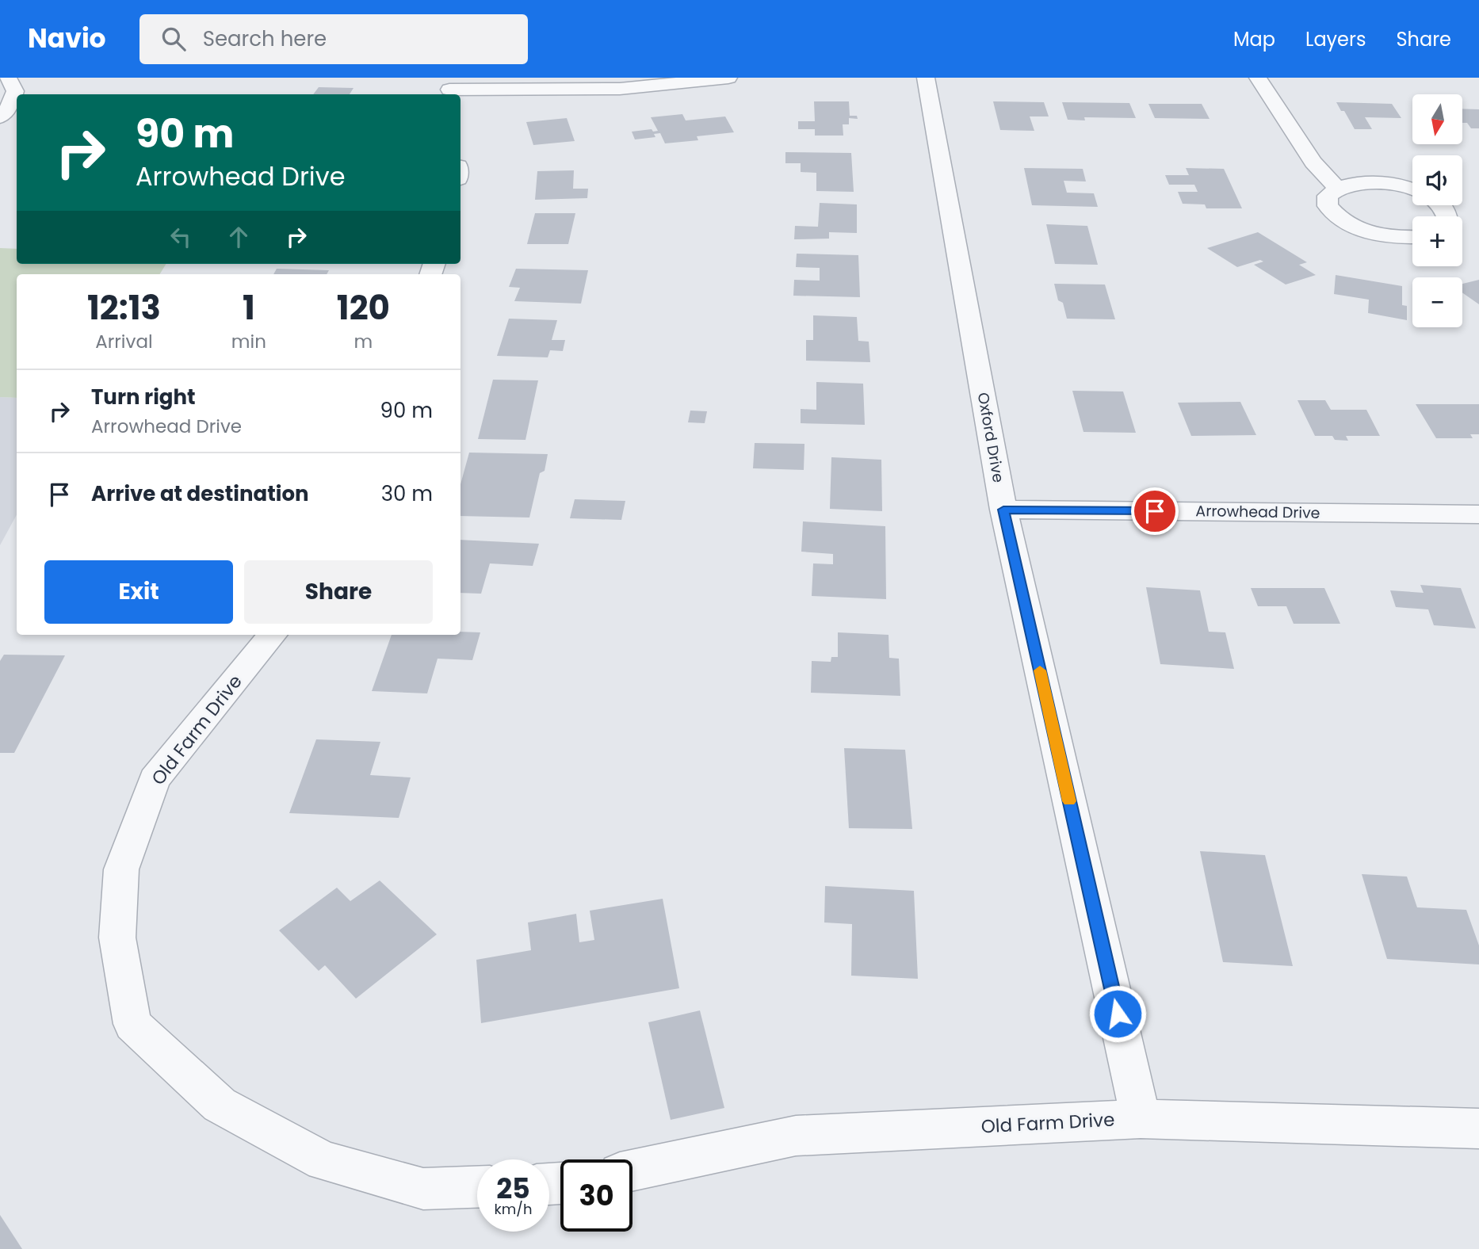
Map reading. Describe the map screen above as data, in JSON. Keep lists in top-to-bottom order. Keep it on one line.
{"streets":{"street":["Oxford Drive","Arrowhead Drive","Old Farm Drive"]},"crossings":[["Oxford Drive","Arrowhead Drive"],["Oxford Drive","Old Farm Drive"]],"north":"bottom","page":{"header":"Navio","search":"Search here","nav":["Map","Layers","Share"],"map_buttons":["+","−"],"turn":["90 m","Arrowhead Drive"],"eta":["12:13","Arrival","1","min","120","m"],"list":[{"name":"Turn right","note":"Arrowhead Drive","value":"90 m"},{"name":"Arrive at destination","value":"30 m"}],"buttons":["Exit","Share"],"speed":"25 km/h","limit":"30"}}
